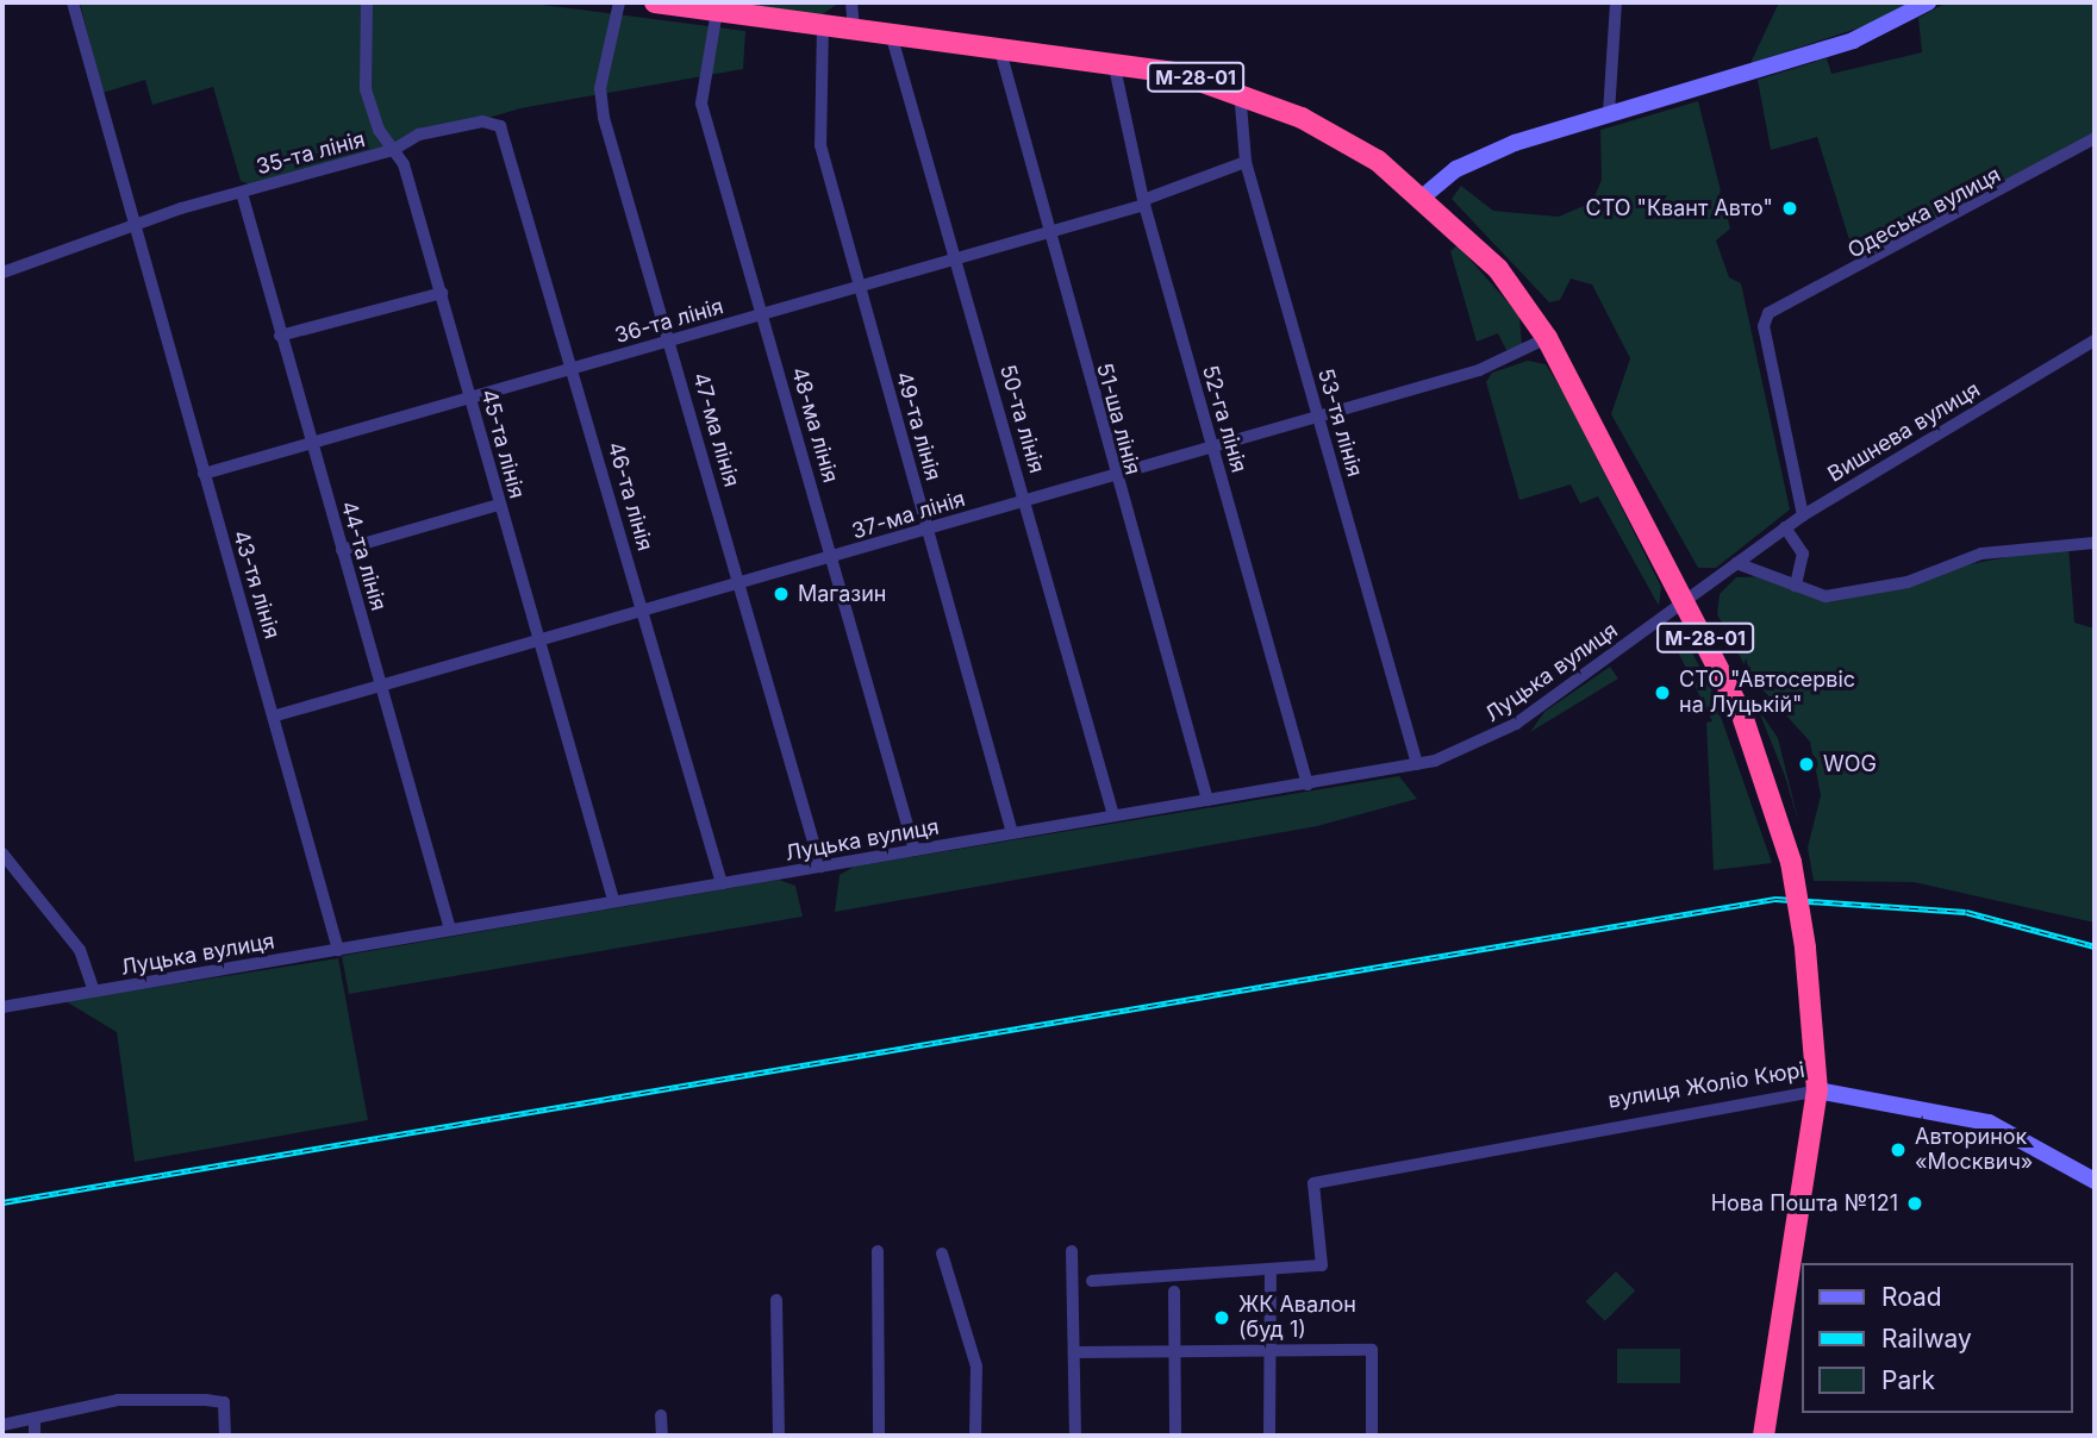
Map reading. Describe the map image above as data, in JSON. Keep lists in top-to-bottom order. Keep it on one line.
{"streets":{"highway":["М-28-01"],"street":["35-та лінія","Одеська вулиця","36-та лінія","50-та лінія","51-ша лінія","52-га лінія","53-тя лінія","48-ма лінія","49-та лінія","47-ма лінія","Вишнева вулиця","45-та лінія","46-та лінія","37-ма лінія","44-та лінія","43-тя лінія","Луцька вулиця","вулиця Жоліо Кюрі"]},"crossings":[["М-28-01","50-та лінія"],["М-28-01","51-ша лінія"],["М-28-01","52-га лінія"],["М-28-01","53-тя лінія"],["М-28-01","48-ма лінія"],["М-28-01","49-та лінія"],["М-28-01","37-ма лінія"],["М-28-01","Луцька вулиця"],["М-28-01","вулиця Жоліо Кюрі"],["35-та лінія","45-та лінія"],["35-та лінія","46-та лінія"],["35-та лінія","44-та лінія"],["35-та лінія","43-тя лінія"],["Одеська вулиця","Вишнева вулиця"],["36-та лінія","50-та лінія"],["36-та лінія","51-ша лінія"],["36-та лінія","52-га лінія"],["36-та лінія","53-тя лінія"],["36-та лінія","48-ма лінія"],["36-та лінія","49-та лінія"],["36-та лінія","47-ма лінія"],["36-та лінія","45-та лінія"],["36-та лінія","46-та лінія"],["36-та лінія","44-та лінія"],["36-та лінія","43-тя лінія"],["50-та лінія","37-ма лінія"],["50-та лінія","Луцька вулиця"],["51-ша лінія","37-ма лінія"],["51-ша лінія","Луцька вулиця"],["52-га лінія","37-ма лінія"],["52-га лінія","Луцька вулиця"],["53-тя лінія","37-ма лінія"],["53-тя лінія","Луцька вулиця"],["48-ма лінія","37-ма лінія"],["48-ма лінія","Луцька вулиця"],["49-та лінія","37-ма лінія"],["49-та лінія","Луцька вулиця"],["47-ма лінія","37-ма лінія"],["47-ма лінія","Луцька вулиця"],["Вишнева вулиця","Луцька вулиця"],["45-та лінія","37-ма лінія"],["45-та лінія","Луцька вулиця"],["46-та лінія","37-ма лінія"],["46-та лінія","Луцька вулиця"],["37-ма лінія","44-та лінія"],["37-ма лінія","43-тя лінія"],["44-та лінія","Луцька вулиця"],["43-тя лінія","Луцька вулиця"]],"places":["СТО \"Квант Авто\"","Магазин","СТО \"Автосервіс на Луцькій\"","WOG","Авторинок «Москвич»","Нова Пошта №121","ЖК Авалон (буд 1)"],"legend":["Road","Railway","Park"]}
